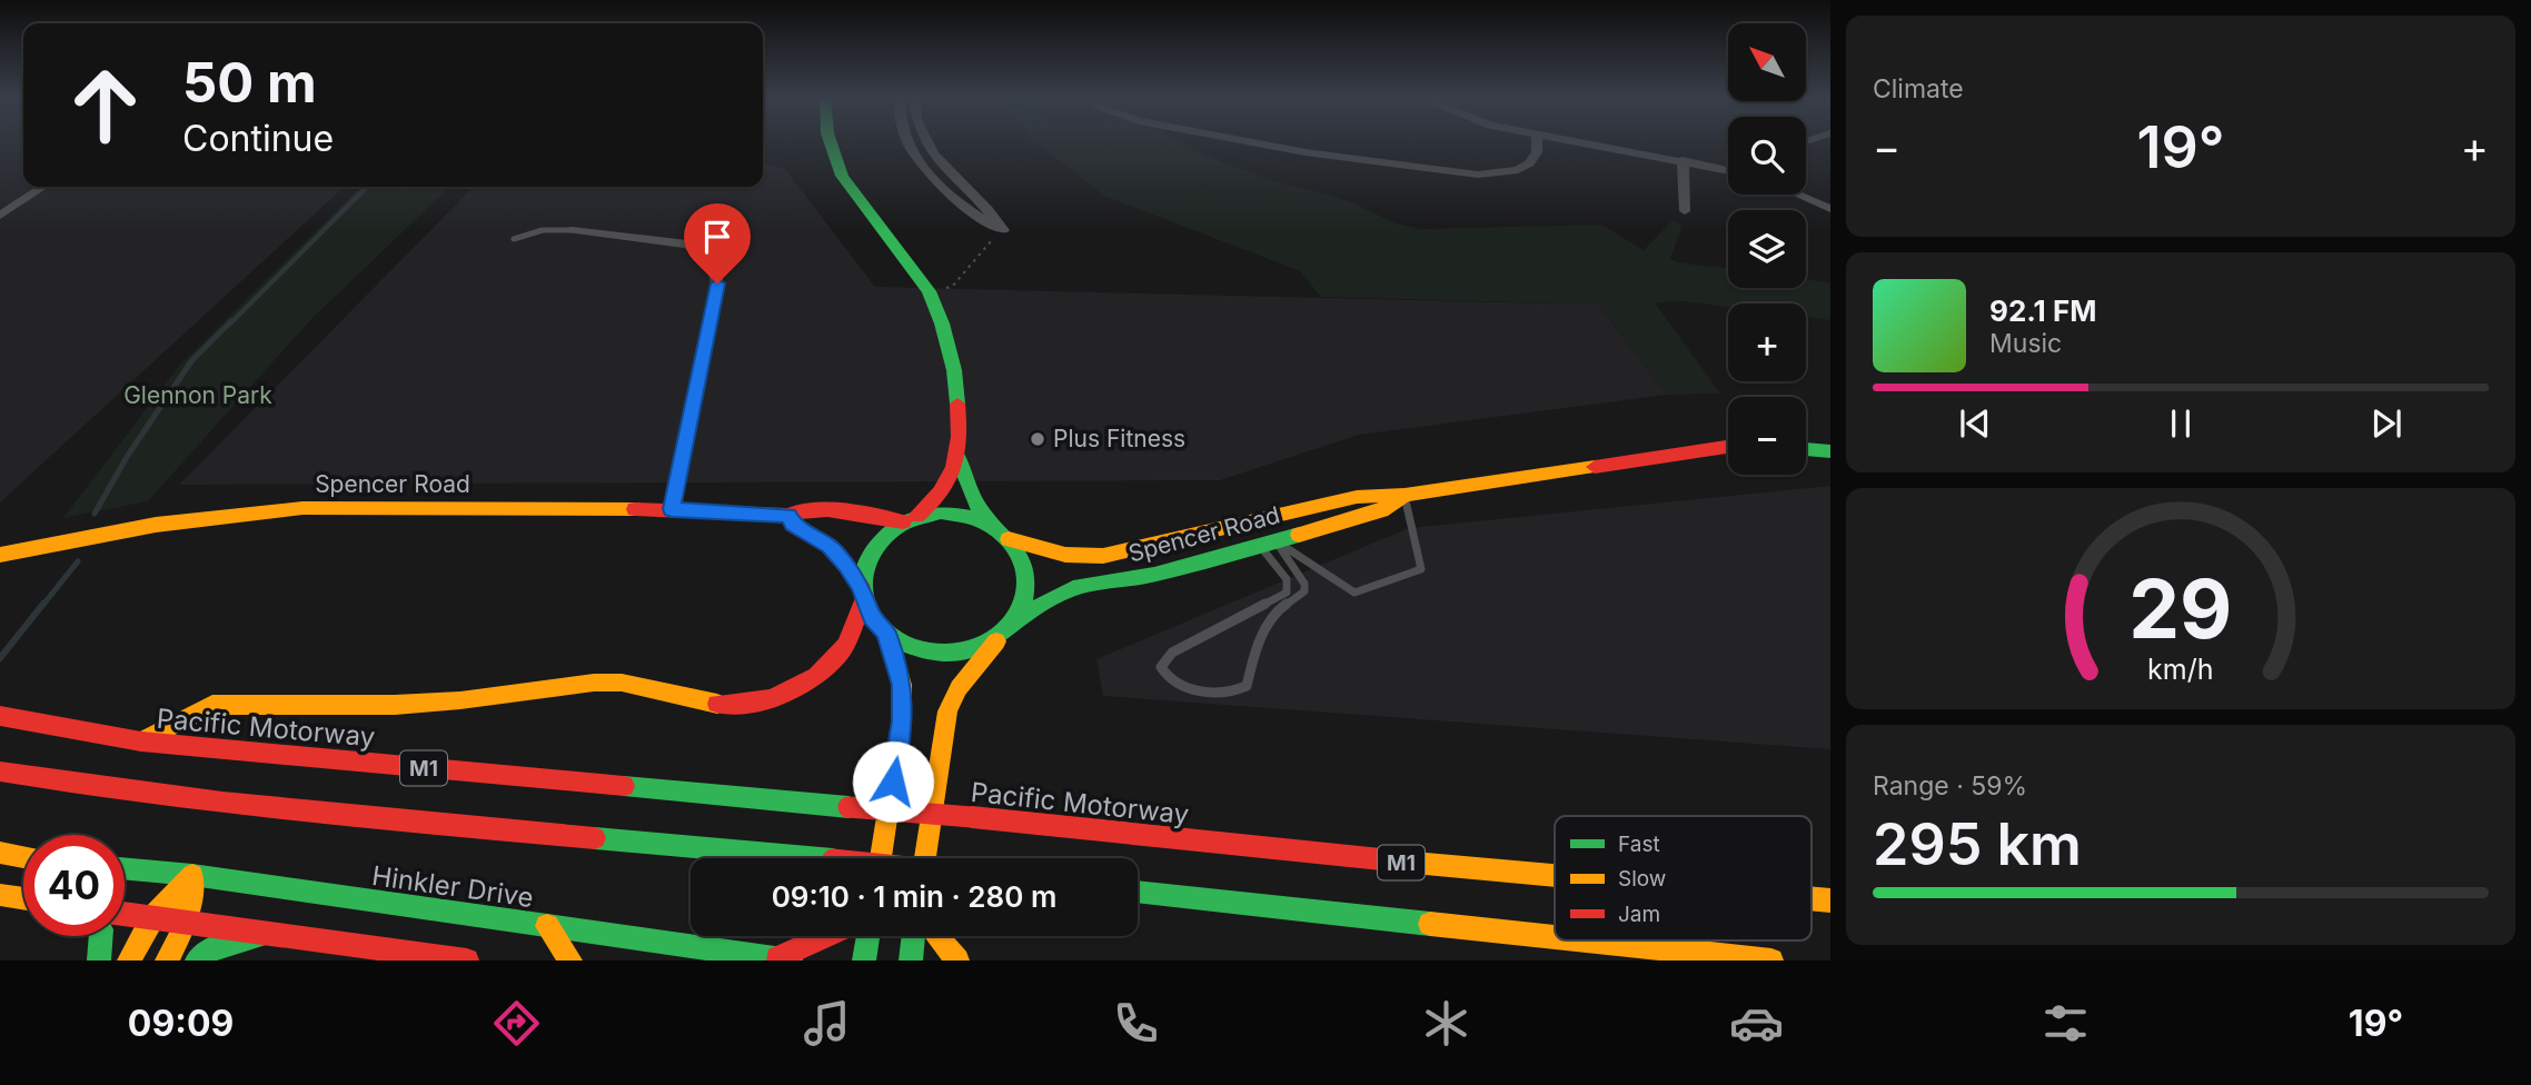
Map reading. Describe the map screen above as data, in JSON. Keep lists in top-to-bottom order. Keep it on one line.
{"streets":{"main road":["Spencer Road","Pacific Motorway","M1","Hinkler Drive"]},"parks":["Glennon Park"],"places":["Plus Fitness"],"legend":["Fast","Slow","Jam"],"north":"top left","page":{"tile":["Climate",["Range · 59%","295 km"]],"map_buttons":["+","−"],"turn":["50 m","Continue"],"heat":["−","19°","+"],"song":["92.1 FM","Music"],"limit":"40","trip":"09:10 · 1 min · 280 m","tabs":["09:09","19°"],"gauge":["29","km/h"]}}
